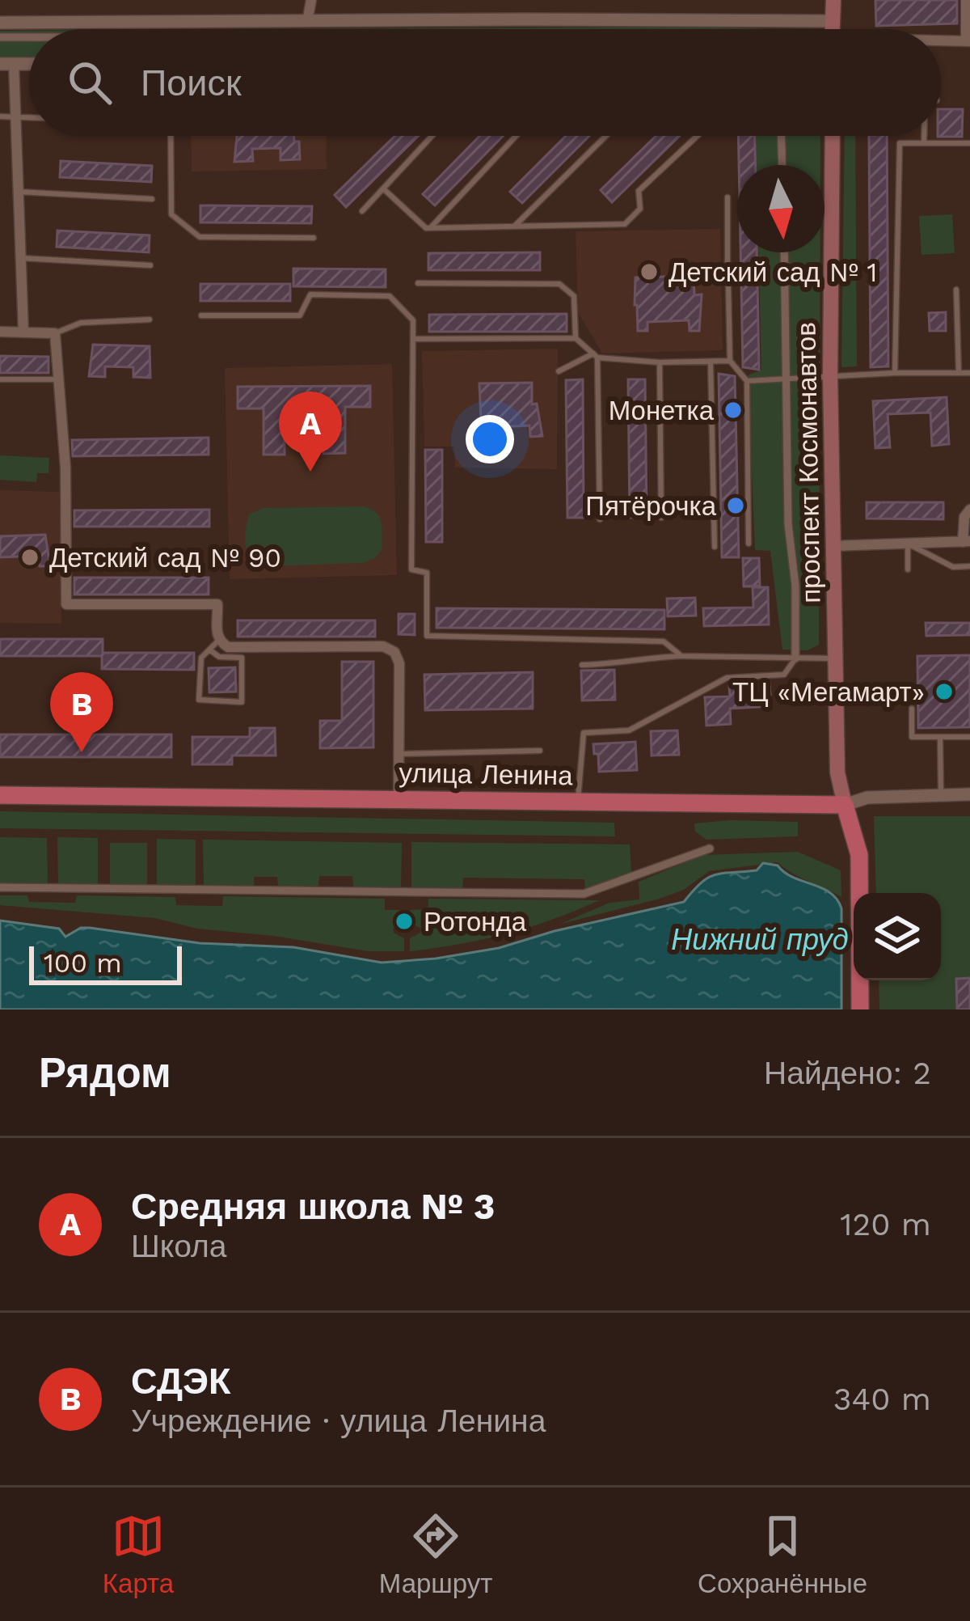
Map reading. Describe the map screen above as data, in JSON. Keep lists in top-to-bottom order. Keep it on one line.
{"streets":{"main road":["проспект Космонавтов","улица Ленина"]},"crossings":[["проспект Космонавтов","улица Ленина"]],"water":["Нижний пруд"],"places":["Детский сад № 1","Монетка","Пятёрочка","Детский сад № 90","ТЦ «Мегамарт»","Ротонда"],"scale_bar":"100 m","north":"bottom","page":{"search":"Поиск","pins":["A","B"],"scale":"100 m","heading":["Рядом","Найдено: 2"],"list":[{"mark":"A","name":"Средняя школа № 3","note":"Школа","value":"120 m"},{"mark":"B","name":"СДЭК","note":"Учреждение · улица Ленина","value":"340 m"}],"nav":["Карта","Маршрут","Сохранённые"]}}
